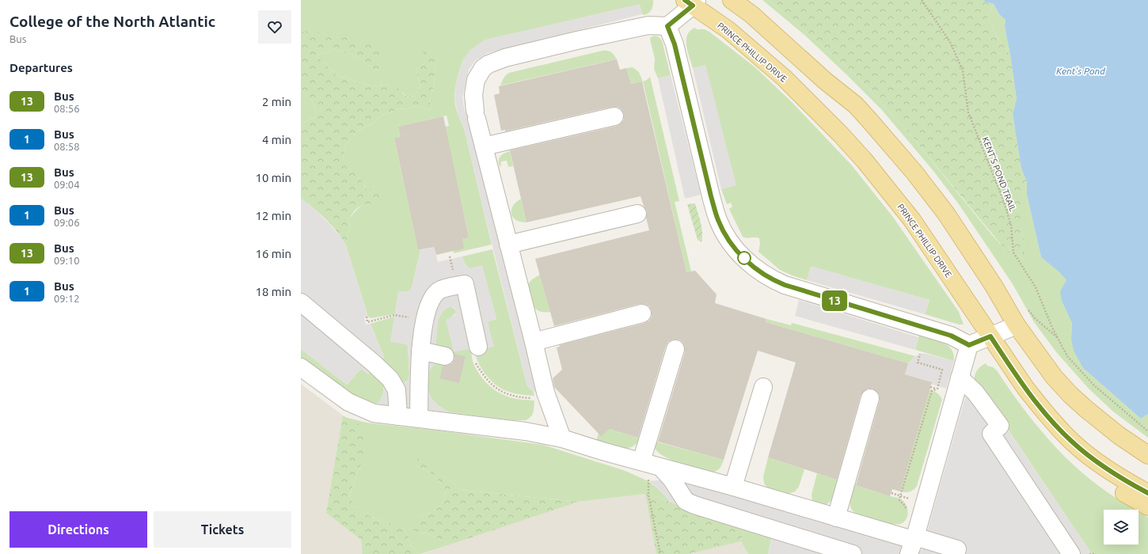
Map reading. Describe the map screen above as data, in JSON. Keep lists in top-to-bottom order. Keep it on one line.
{"streets":{"main road":["PRINCE PHILLIP DRIVE"],"path":["KENT'S POND TRAIL"]},"water":["Kent's Pond"],"lines":["bus line 13"],"page":{"heading":[["College of the North Atlantic","Bus"],"Departures"],"on_map":"13","list":[{"mark":"13","name":"Bus","note":"08:56","value":"2 min"},{"mark":"1","name":"Bus","note":"08:58","value":"4 min"},{"mark":"13","name":"Bus","note":"09:04","value":"10 min"},{"mark":"1","name":"Bus","note":"09:06","value":"12 min"},{"mark":"13","name":"Bus","note":"09:10","value":"16 min"},{"mark":"1","name":"Bus","note":"09:12","value":"18 min"}],"buttons":["Directions","Tickets"]}}
